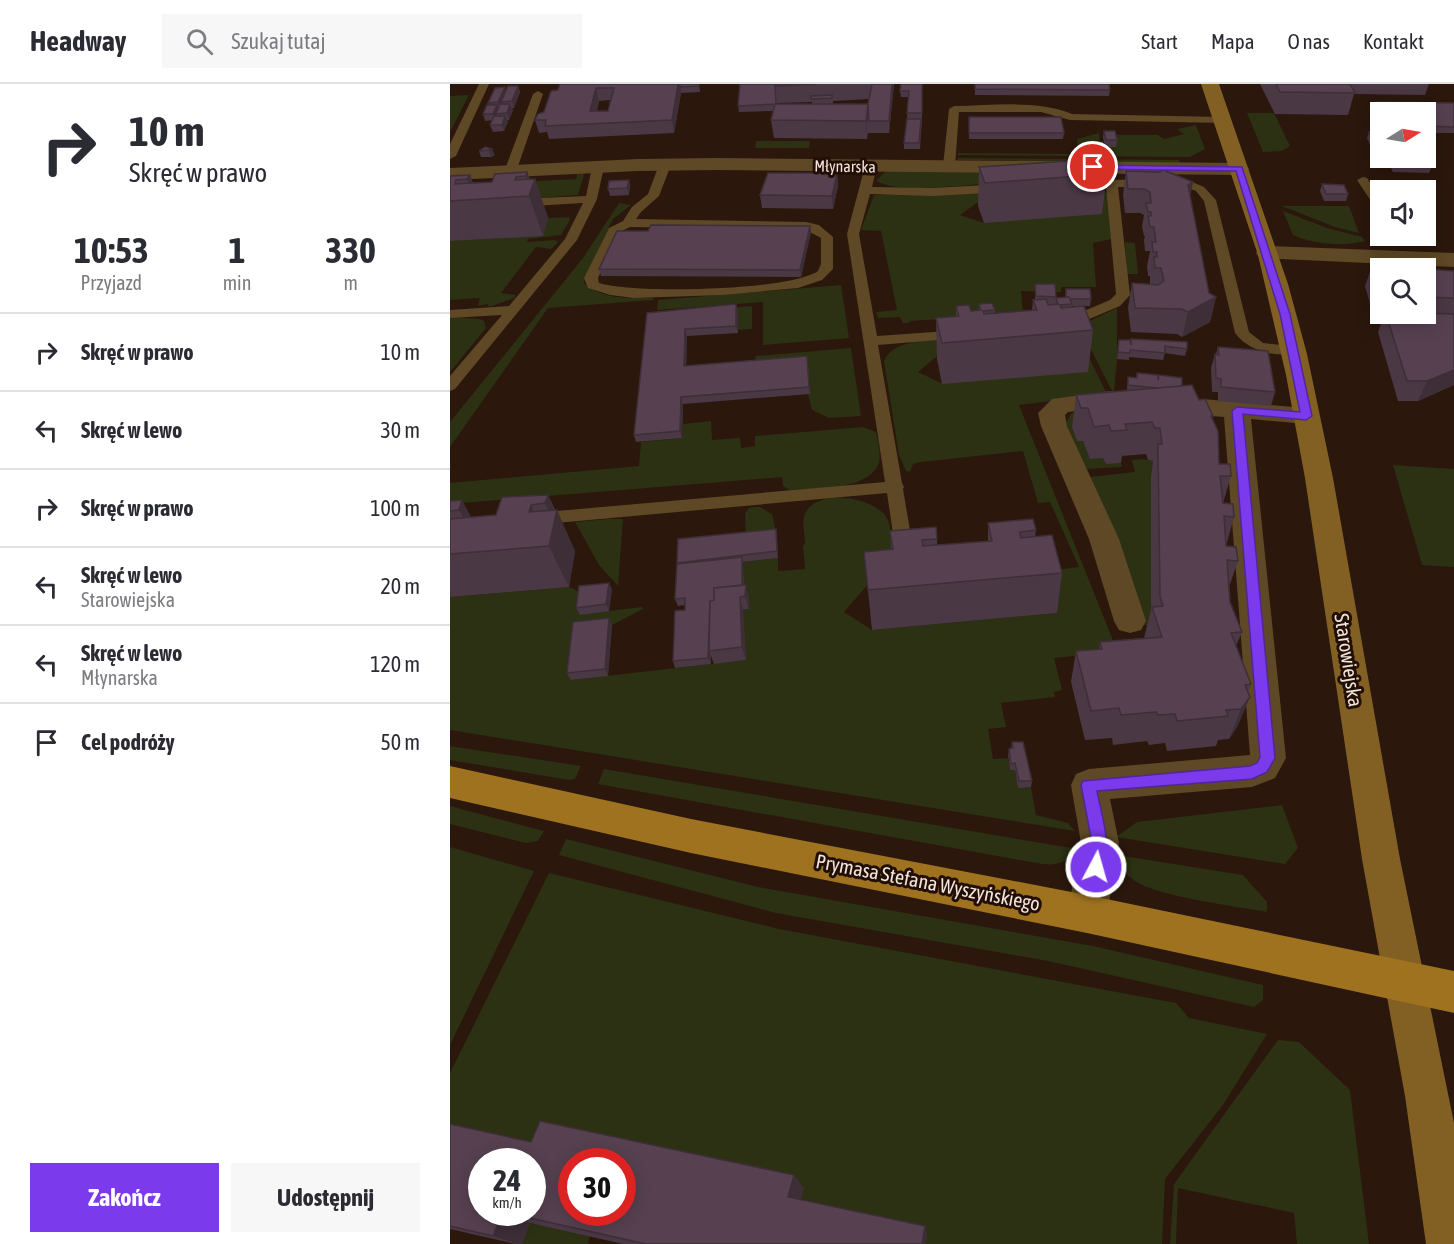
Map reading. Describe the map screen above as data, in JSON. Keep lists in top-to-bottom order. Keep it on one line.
{"streets":{"main road":["Starowiejska","Prymasa Stefana Wyszyńskiego"],"street":["Młynarska"]},"crossings":[["Młynarska","Starowiejska"],["Starowiejska","Prymasa Stefana Wyszyńskiego"]],"north":"right","page":{"header":"Headway","search":"Szukaj tutaj","nav":["Start","Mapa","O nas","Kontakt"],"turn":["10 m","Skręć w prawo"],"eta":["10:53","Przyjazd","1","min","330","m"],"list":[{"name":"Skręć w prawo","value":"10 m"},{"name":"Skręć w lewo","value":"30 m"},{"name":"Skręć w prawo","value":"100 m"},{"name":"Skręć w lewo","note":"Starowiejska","value":"20 m"},{"name":"Skręć w lewo","note":"Młynarska","value":"120 m"},{"name":"Cel podróży","value":"50 m"}],"speed":"24 km/h","limit":"30","buttons":["Zakończ","Udostępnij"]}}
